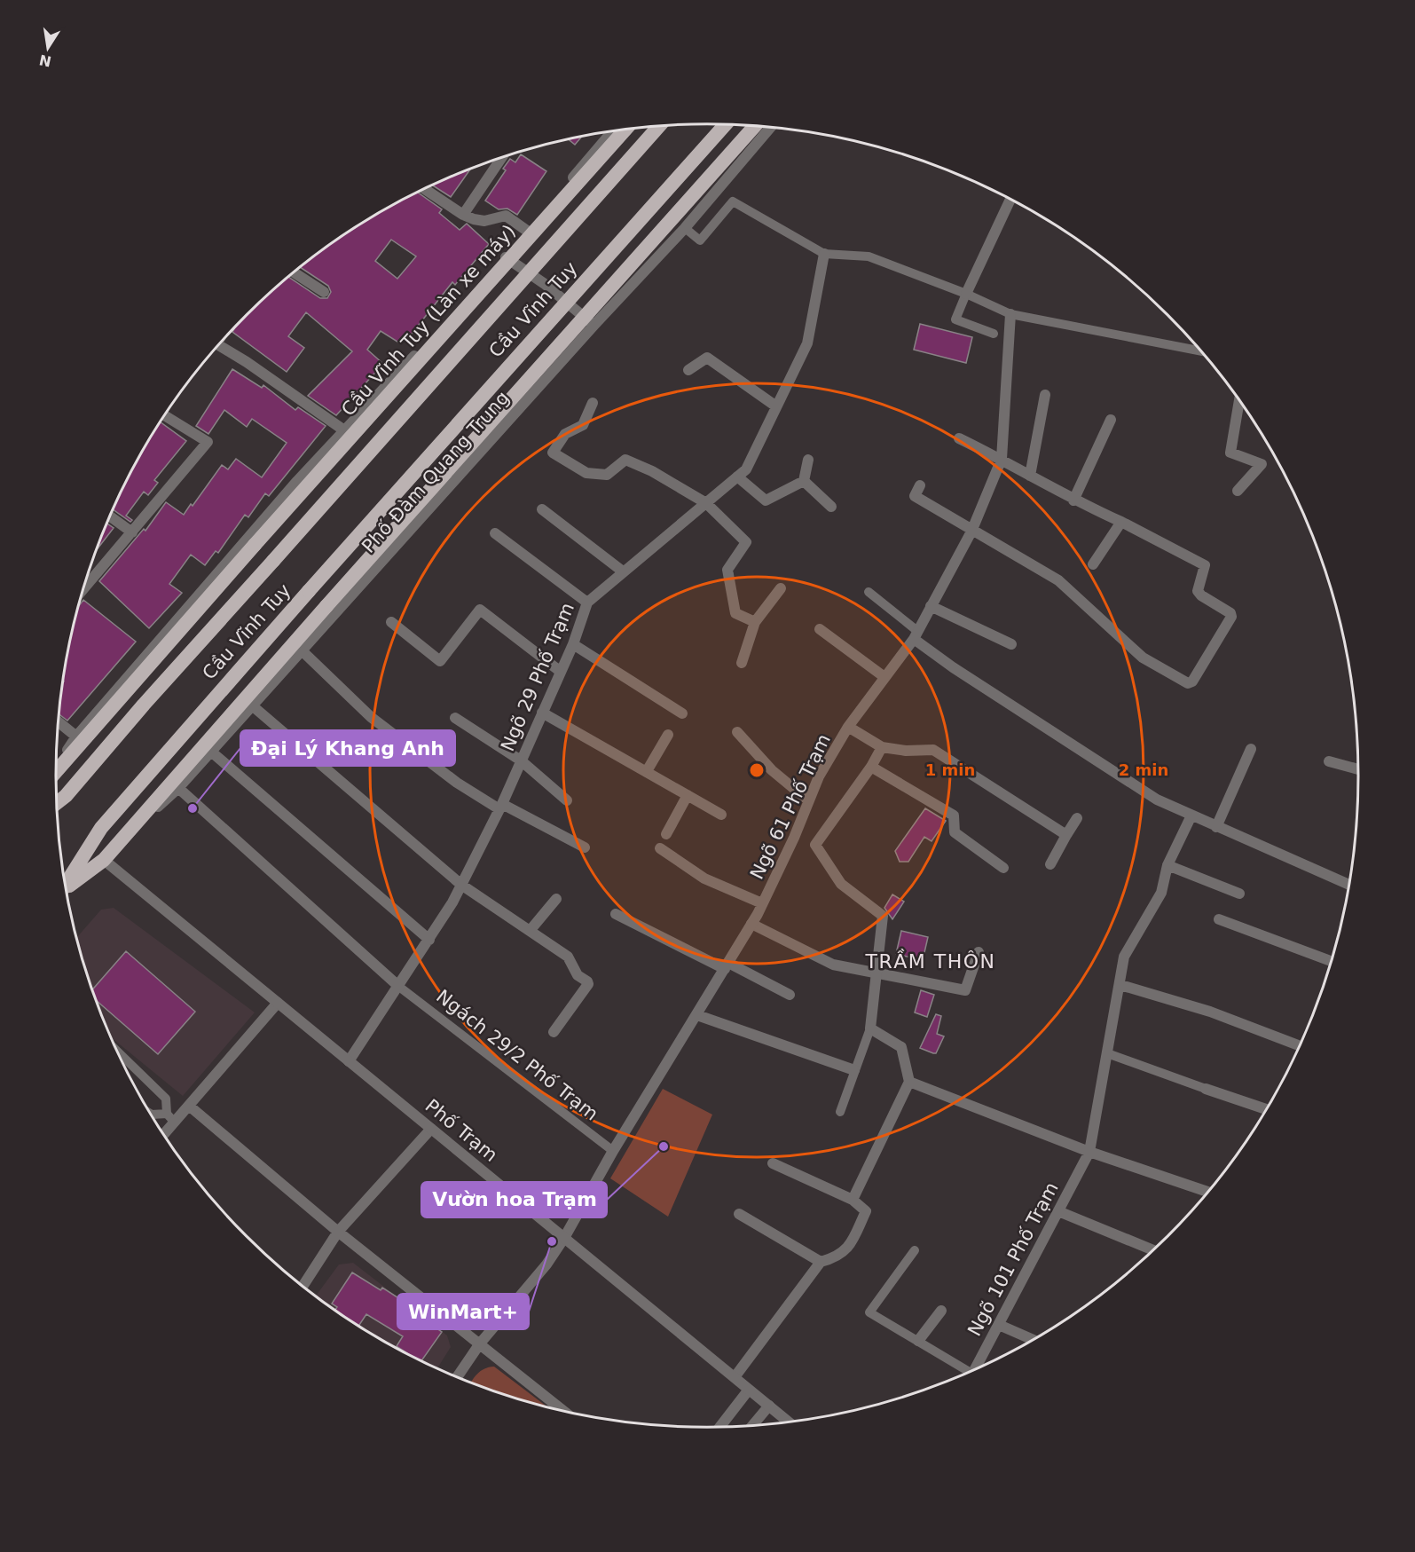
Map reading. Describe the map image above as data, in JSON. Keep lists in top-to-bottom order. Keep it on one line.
{"streets":{"highway":["Cầu Vĩnh Tuy","Cầu Vĩnh Tuy (Làn xe máy)"],"street":["Phố Đàm Quang Trung","Ngõ 29 Phố Trạm","Ngõ 61 Phố Trạm","Phố Trạm","Ngõ 101 Phố Trạm"],"lane":["Ngách 29/2 Phố Trạm"]},"crossings":[["Cầu Vĩnh Tuy","Phố Đàm Quang Trung"],["Cầu Vĩnh Tuy","Phố Trạm"],["Ngõ 29 Phố Trạm","Ngách 29/2 Phố Trạm"],["Ngõ 29 Phố Trạm","Phố Trạm"],["Ngõ 61 Phố Trạm","Ngách 29/2 Phố Trạm"],["Ngõ 61 Phố Trạm","Phố Trạm"]],"districts":["TRẦM THÔN"],"places":["Đại Lý Khang Anh","Vườn hoa Trạm","WinMart+"],"north":"bottom","rings":["1 min","2 min"]}
